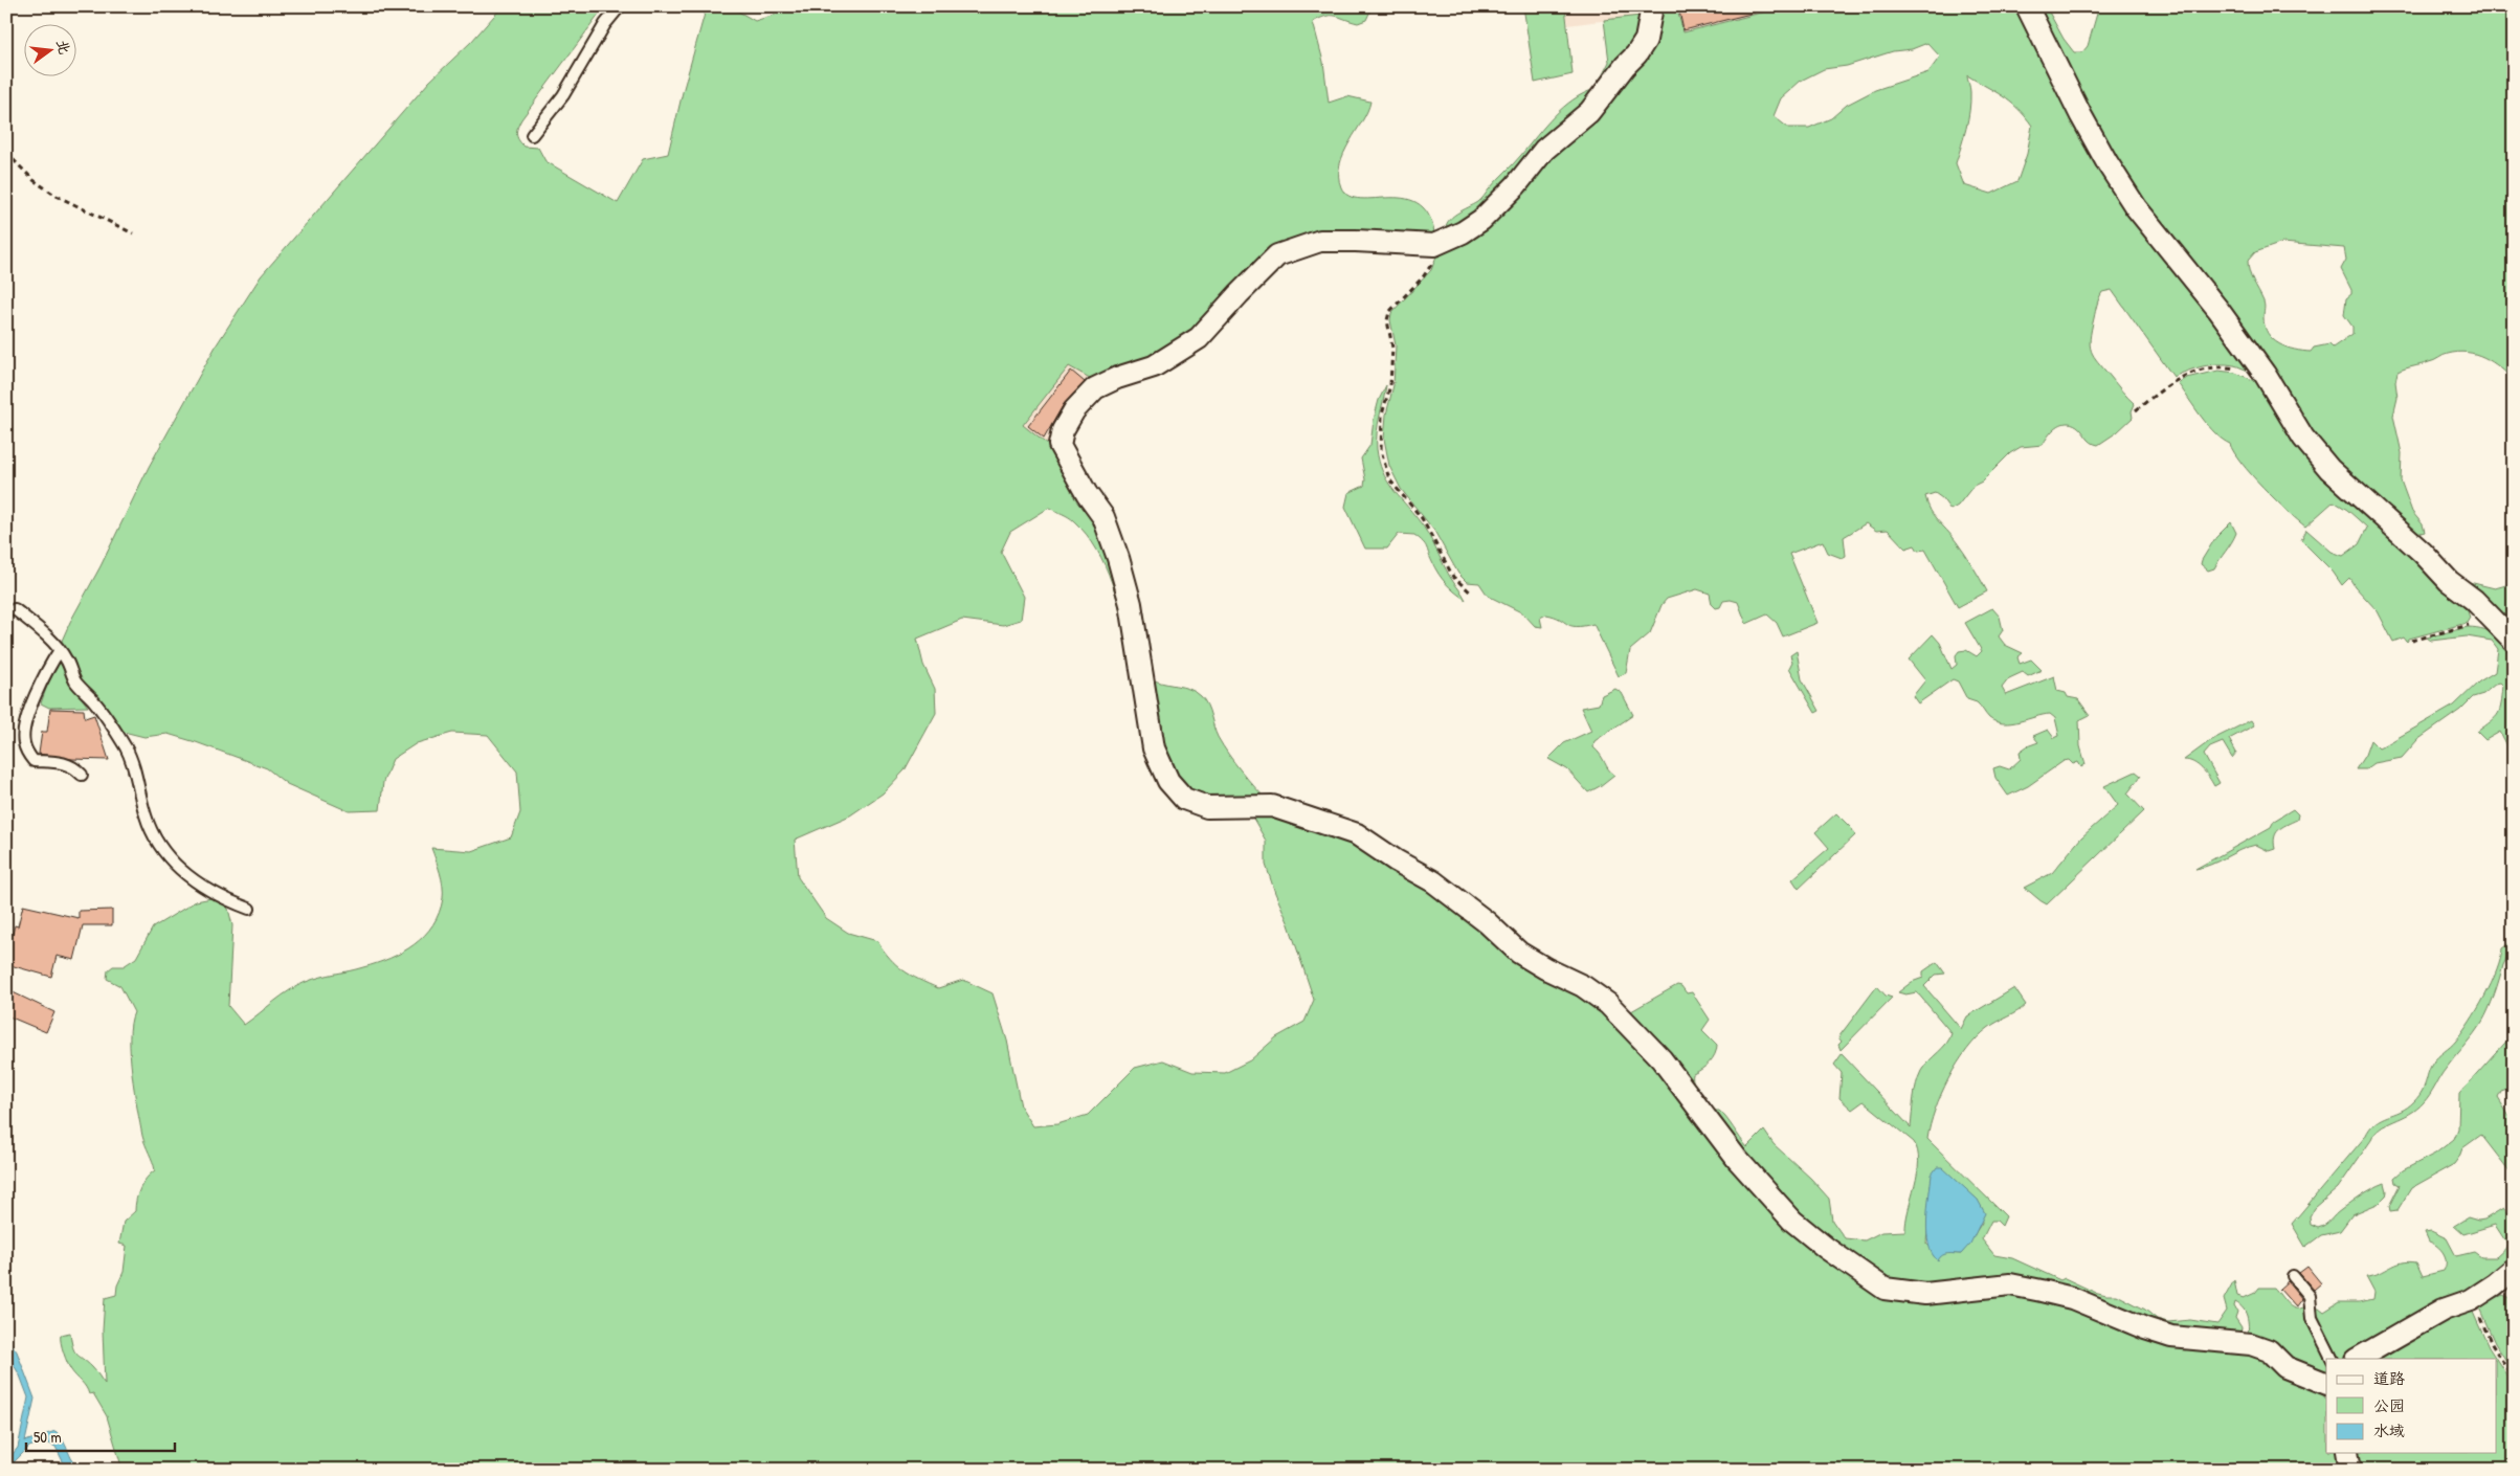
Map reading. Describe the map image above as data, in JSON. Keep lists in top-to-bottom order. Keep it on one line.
{"legend":["道路","公园","水域"],"scale_bar":"50 m","north":"right"}
